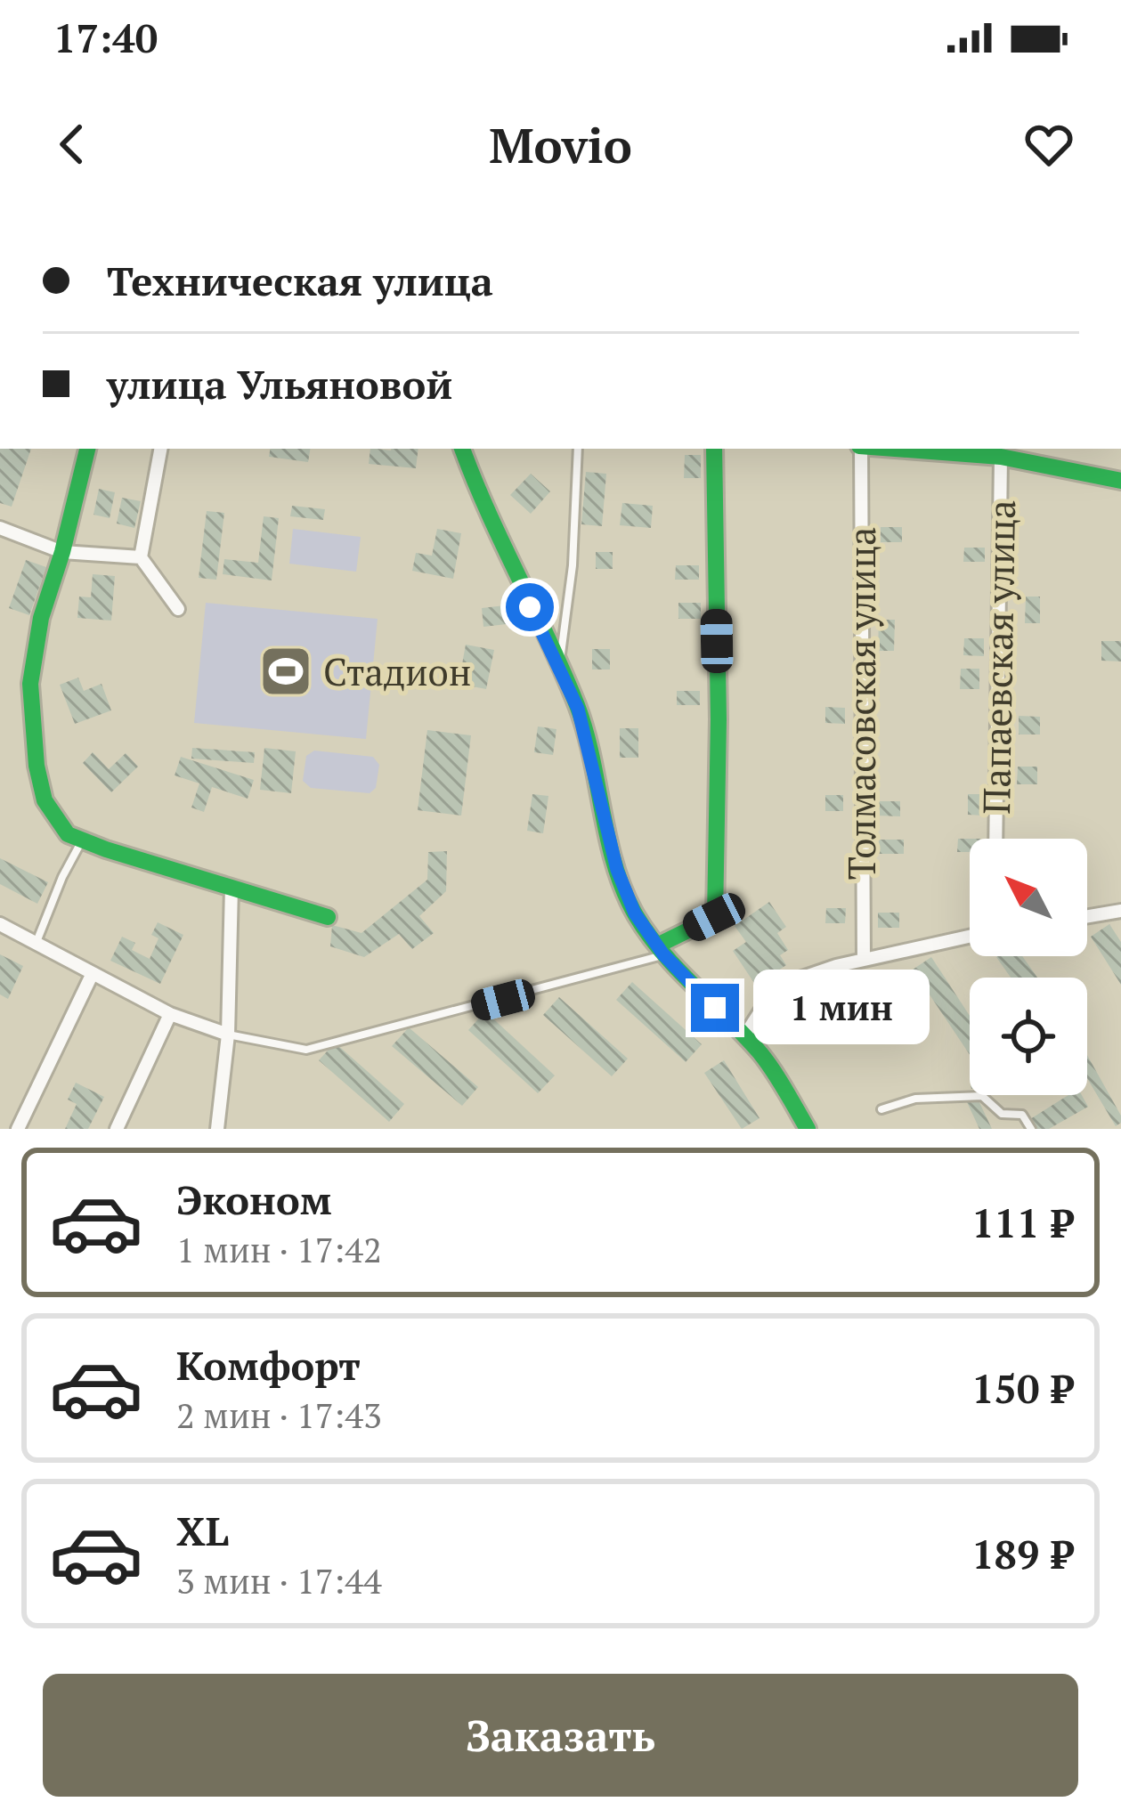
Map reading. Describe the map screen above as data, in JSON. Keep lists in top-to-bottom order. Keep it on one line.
{"streets":{"street":["Папаевская улица","Толмасовская улица"]},"places":{"sports":["Стадион"]},"north":"top left","page":{"status":"17:40","header":"Movio","banner":["Техническая улица","улица Ульяновой"],"bubble":"1 мин","list":[{"name":"Эконом","note":"1 мин · 17:42","value":"111 ₽"},{"name":"Комфорт","note":"2 мин · 17:43","value":"150 ₽"},{"name":"XL","note":"3 мин · 17:44","value":"189 ₽"}],"buttons":"Заказать"}}
